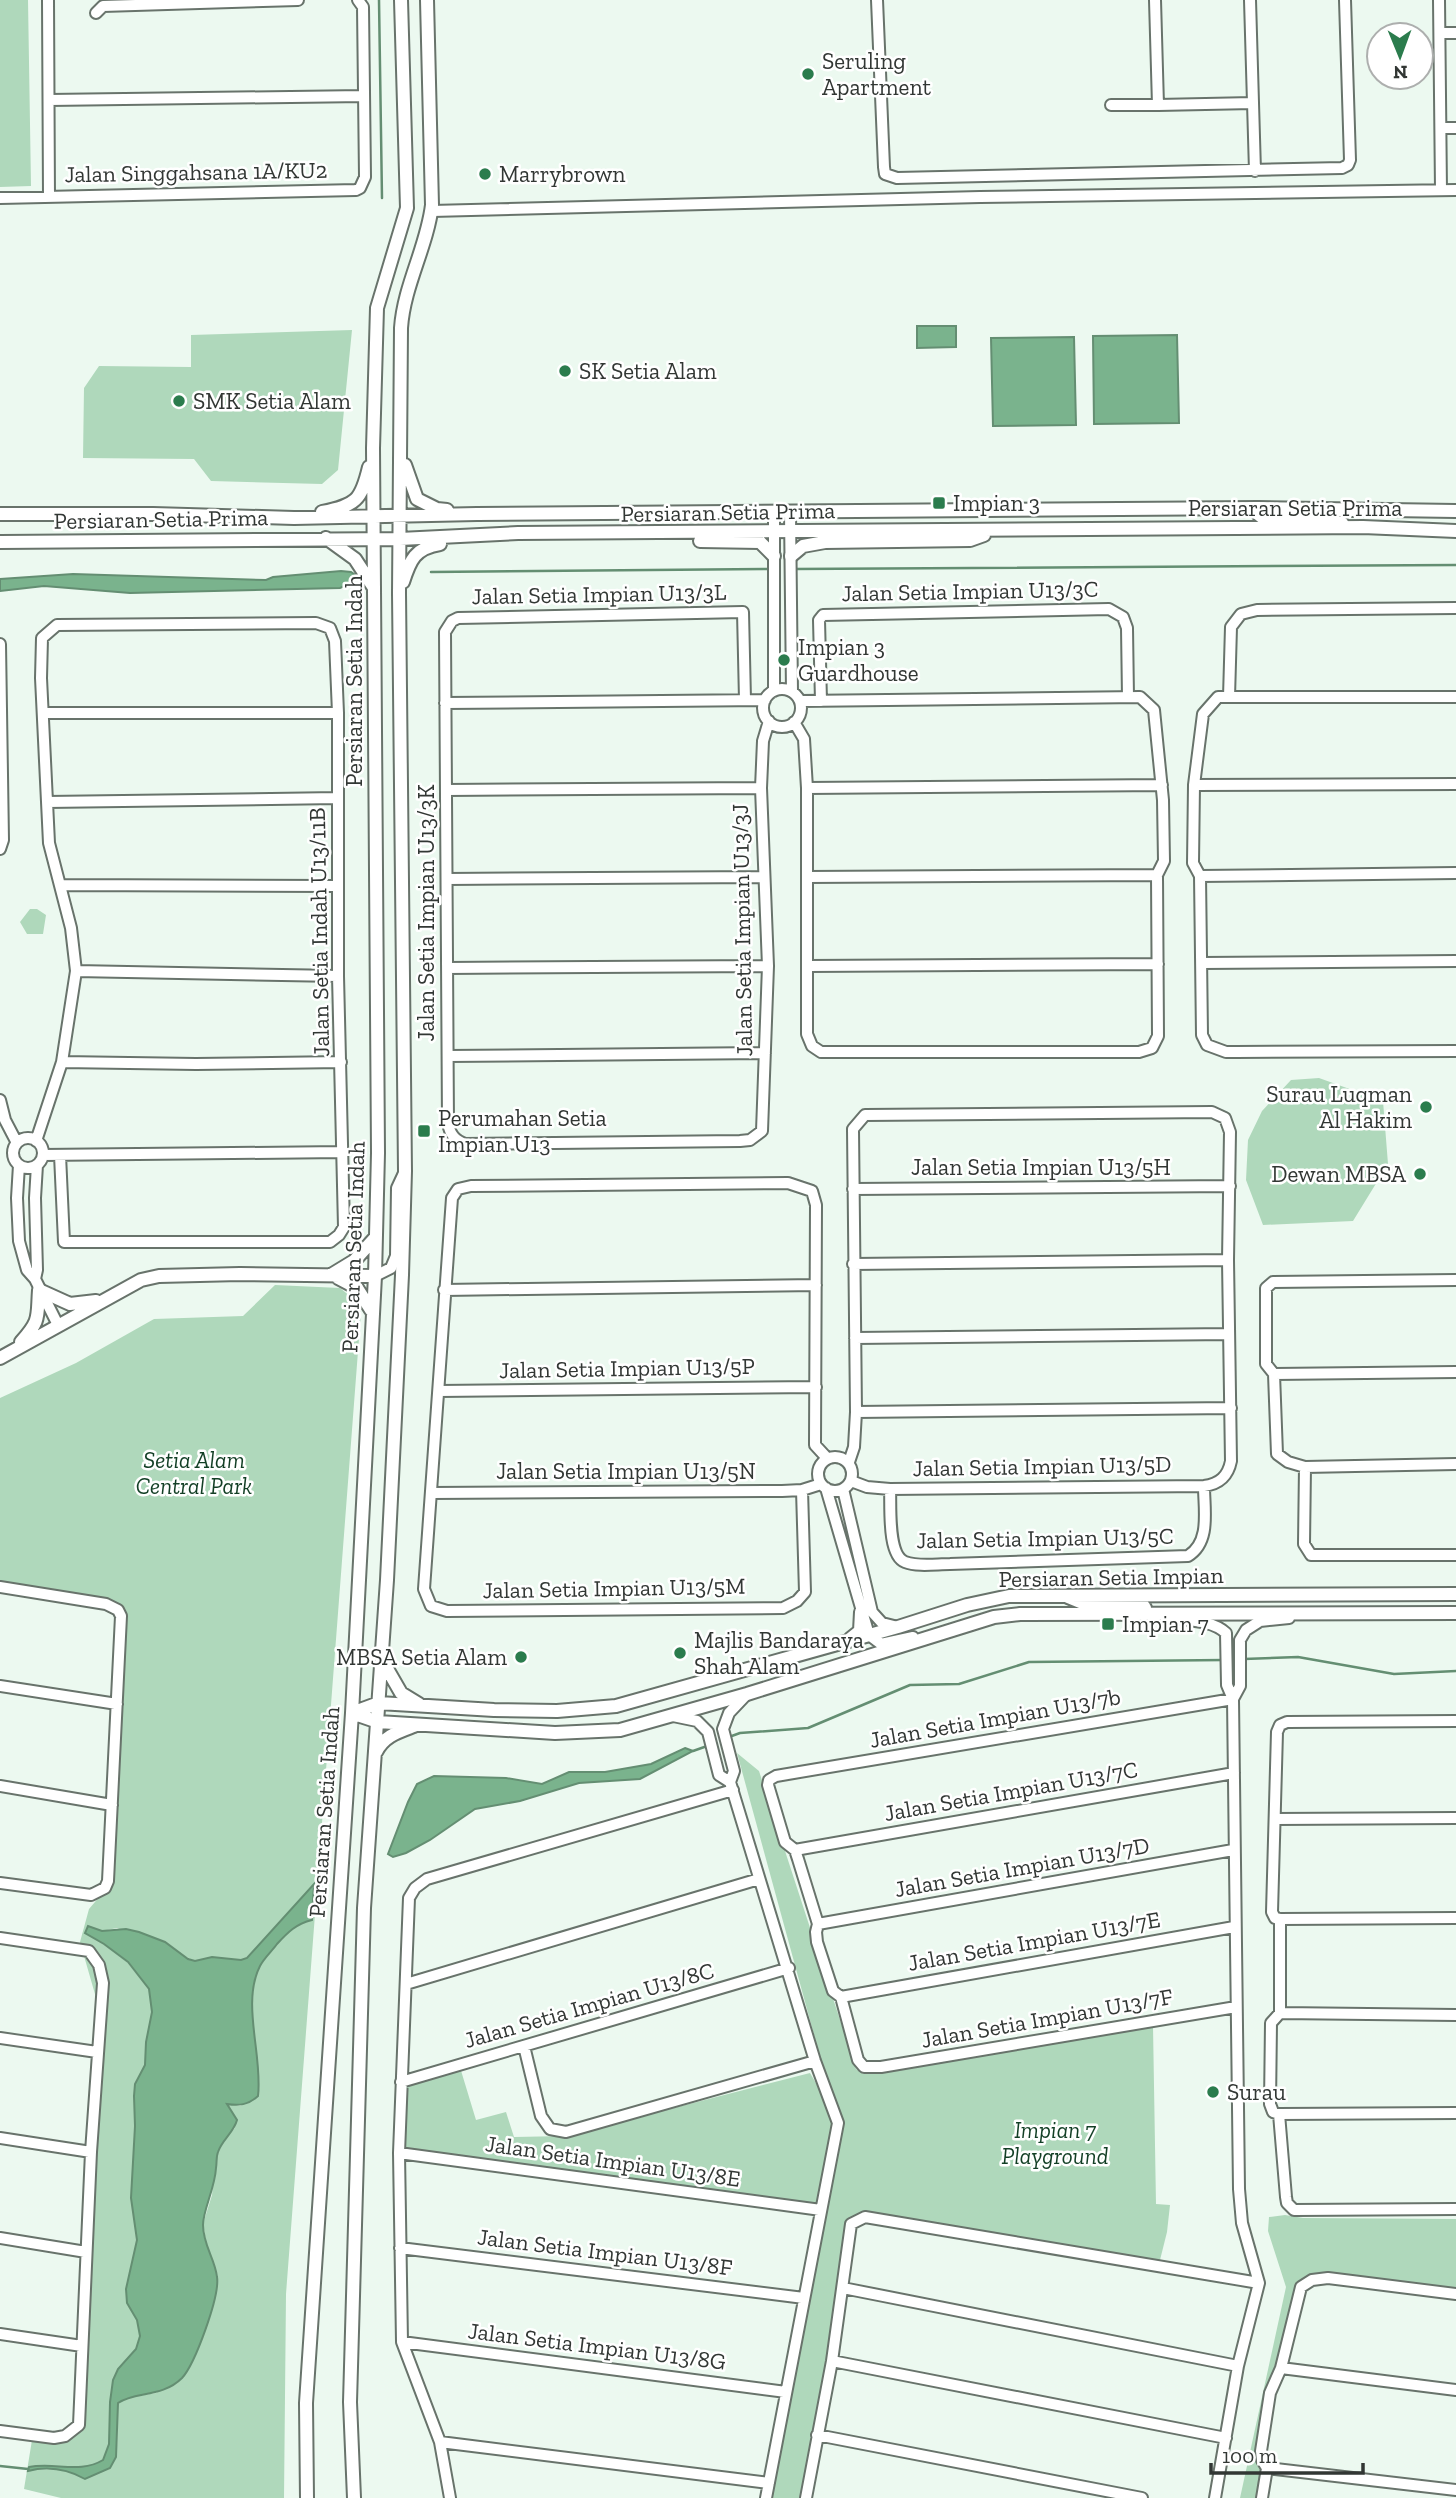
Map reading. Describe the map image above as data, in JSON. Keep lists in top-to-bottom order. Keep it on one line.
{"streets":{"street":["Jalan Singgahsana 1A/KU2","Persiaran Setia Prima","Jalan Setia Impian U13/3C","Jalan Setia Impian U13/3L","Persiaran Setia Indah","Jalan Setia Impian U13/3K","Jalan Setia Impian U13/3J","Jalan Setia Indah U13/11B","Jalan Setia Impian U13/5H","Jalan Setia Impian U13/5P","Jalan Setia Impian U13/5D","Jalan Setia Impian U13/5N","Jalan Setia Impian U13/5C","Persiaran Setia Impian","Jalan Setia Impian U13/5M","Jalan Setia Impian U13/7b","Jalan Setia Impian U13/7C","Jalan Setia Impian U13/7D","Jalan Setia Impian U13/7E","Jalan Setia Impian U13/8C","Jalan Setia Impian U13/7F","Jalan Setia Impian U13/8E","Jalan Setia Impian U13/8F","Jalan Setia Impian U13/8G"]},"crossings":[["Persiaran Setia Prima","Persiaran Setia Indah"],["Jalan Setia Impian U13/3L","Jalan Setia Impian U13/3K"],["Persiaran Setia Indah","Persiaran Setia Impian"],["Jalan Setia Impian U13/3K","Jalan Setia Impian U13/3J"],["Jalan Setia Impian U13/5D","Jalan Setia Impian U13/5N"],["Jalan Setia Impian U13/5D","Jalan Setia Impian U13/5C"],["Jalan Setia Impian U13/5N","Jalan Setia Impian U13/5M"],["Jalan Setia Impian U13/7b","Jalan Setia Impian U13/7C"],["Jalan Setia Impian U13/7E","Jalan Setia Impian U13/7F"]],"parks":["Setia Alam Central Park","Impian 7 Playground"],"places":{"other":["Seruling Apartment","Marrybrown","SK Setia Alam","SMK Setia Alam","Impian 3 Guardhouse","Surau Luqman Al Hakim","Dewan MBSA","Majlis Bandaraya Shah Alam","MBSA Setia Alam","Surau"],"transit":["Impian 3","Perumahan Setia Impian U13","Impian 7"]},"scale_bar":"100 m","north":"bottom"}
